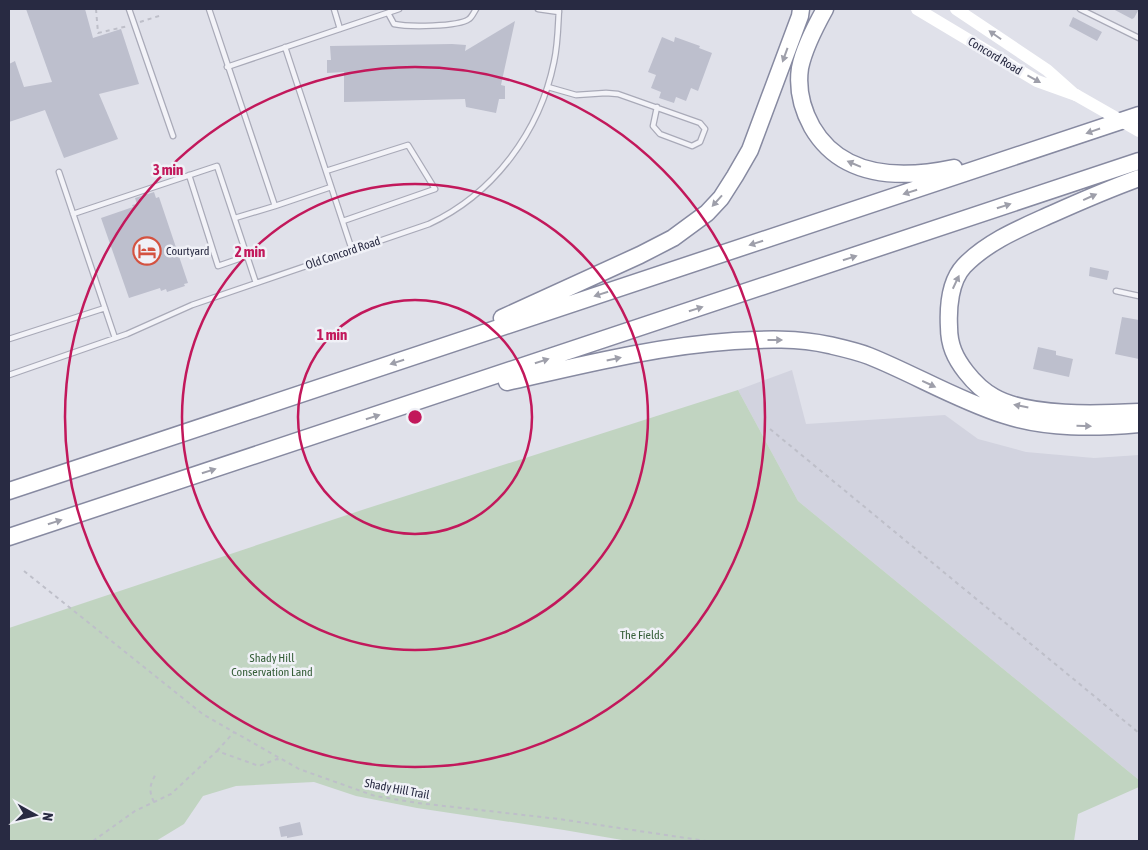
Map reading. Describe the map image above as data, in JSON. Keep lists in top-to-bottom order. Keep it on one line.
{"streets":{"main road":["Concord Road"],"lane":["Old Concord Road"],"path":["Shady Hill Trail"]},"parks":["The Fields","Shady Hill Conservation Land"],"places":{"hotel":["Courtyard"]},"north":"right","rings":["3 min","2 min","1 min"]}
